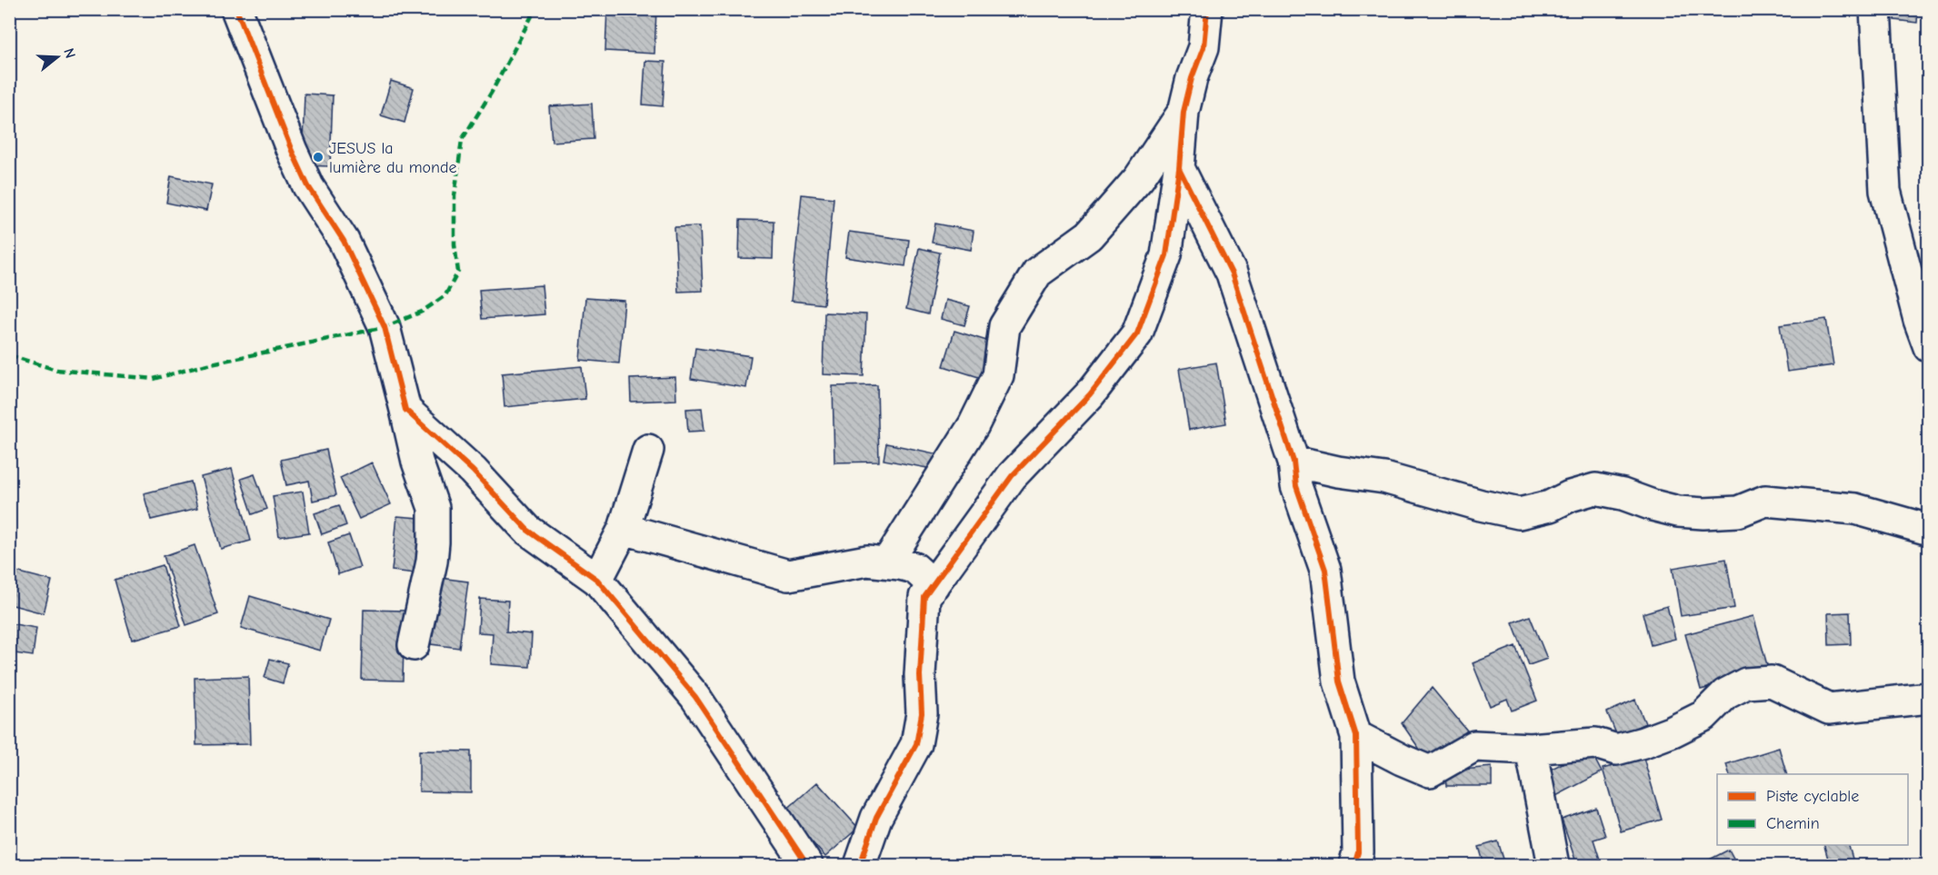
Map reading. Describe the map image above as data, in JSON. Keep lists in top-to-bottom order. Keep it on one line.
{"places":["JESUS la lumière du monde"],"legend":["Piste cyclable","Chemin"],"north":"right"}
